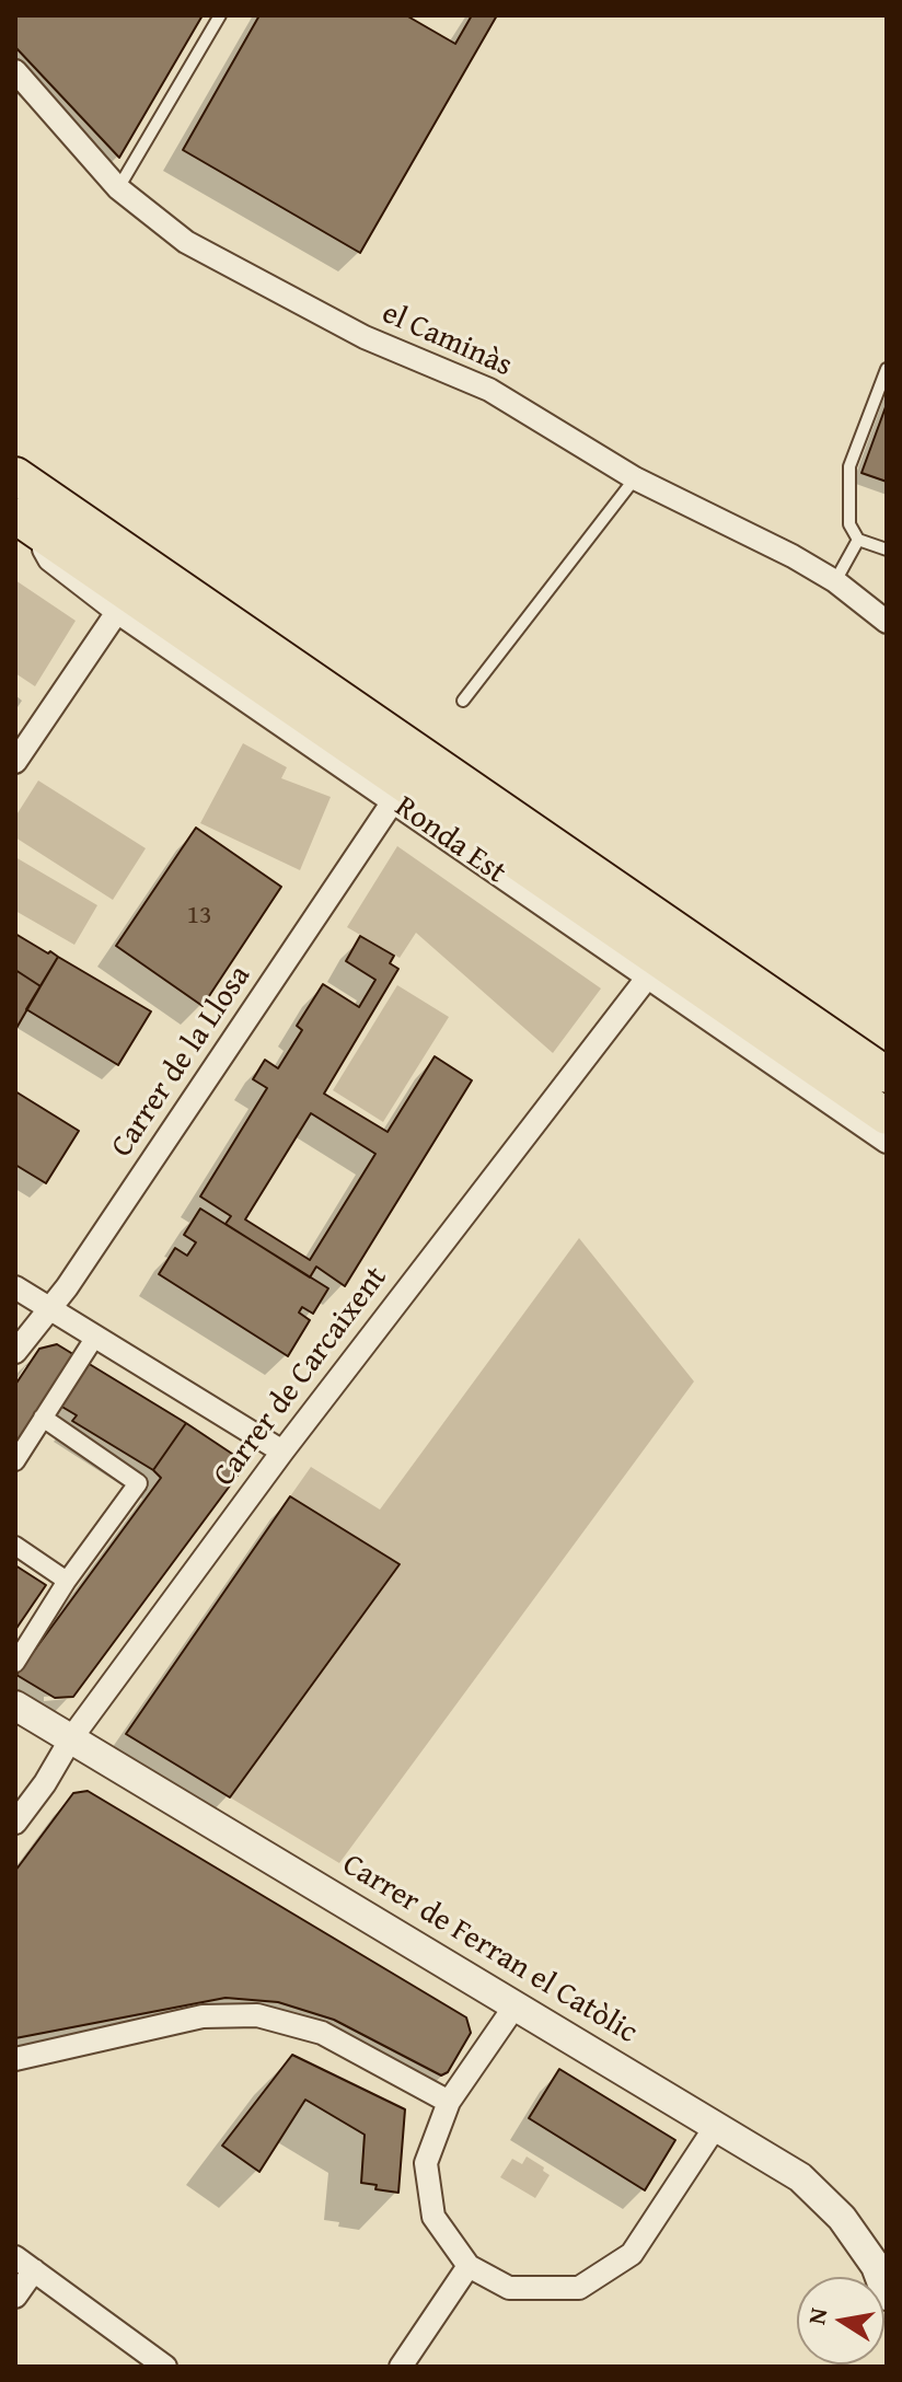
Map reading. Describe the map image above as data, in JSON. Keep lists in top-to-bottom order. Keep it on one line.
{"streets":{"main road":["Ronda Est"],"street":["el Caminàs","Carrer de la Llosa","Carrer de Carcaixent","Carrer de Ferran el Catòlic"]},"crossings":[["Ronda Est","Carrer de la Llosa"],["Ronda Est","Carrer de Carcaixent"],["Carrer de Carcaixent","Carrer de Ferran el Catòlic"]],"house_numbers":["13"],"north":"left"}
